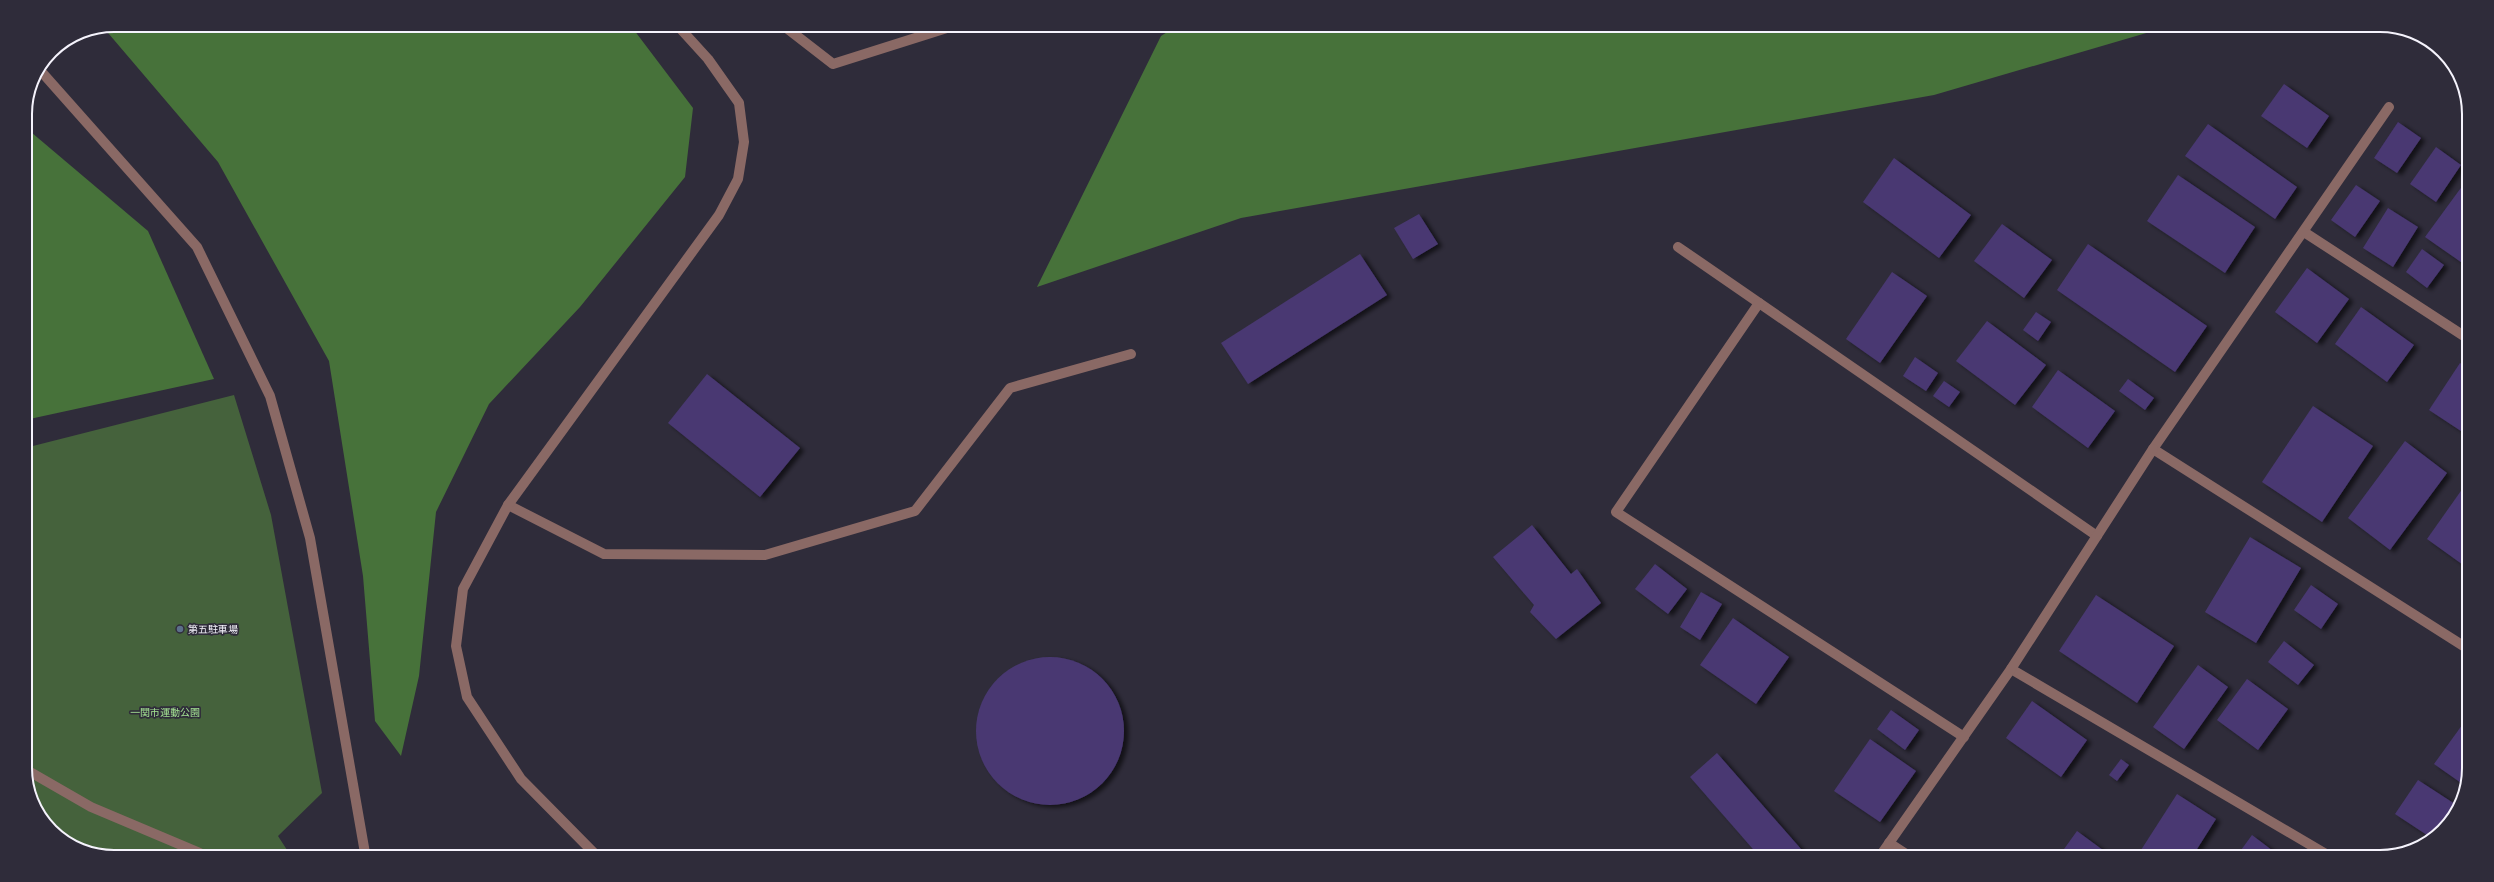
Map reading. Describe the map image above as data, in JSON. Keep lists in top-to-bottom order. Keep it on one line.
{"parks":["一関市運動公園"],"places":["第五駐車場"]}
